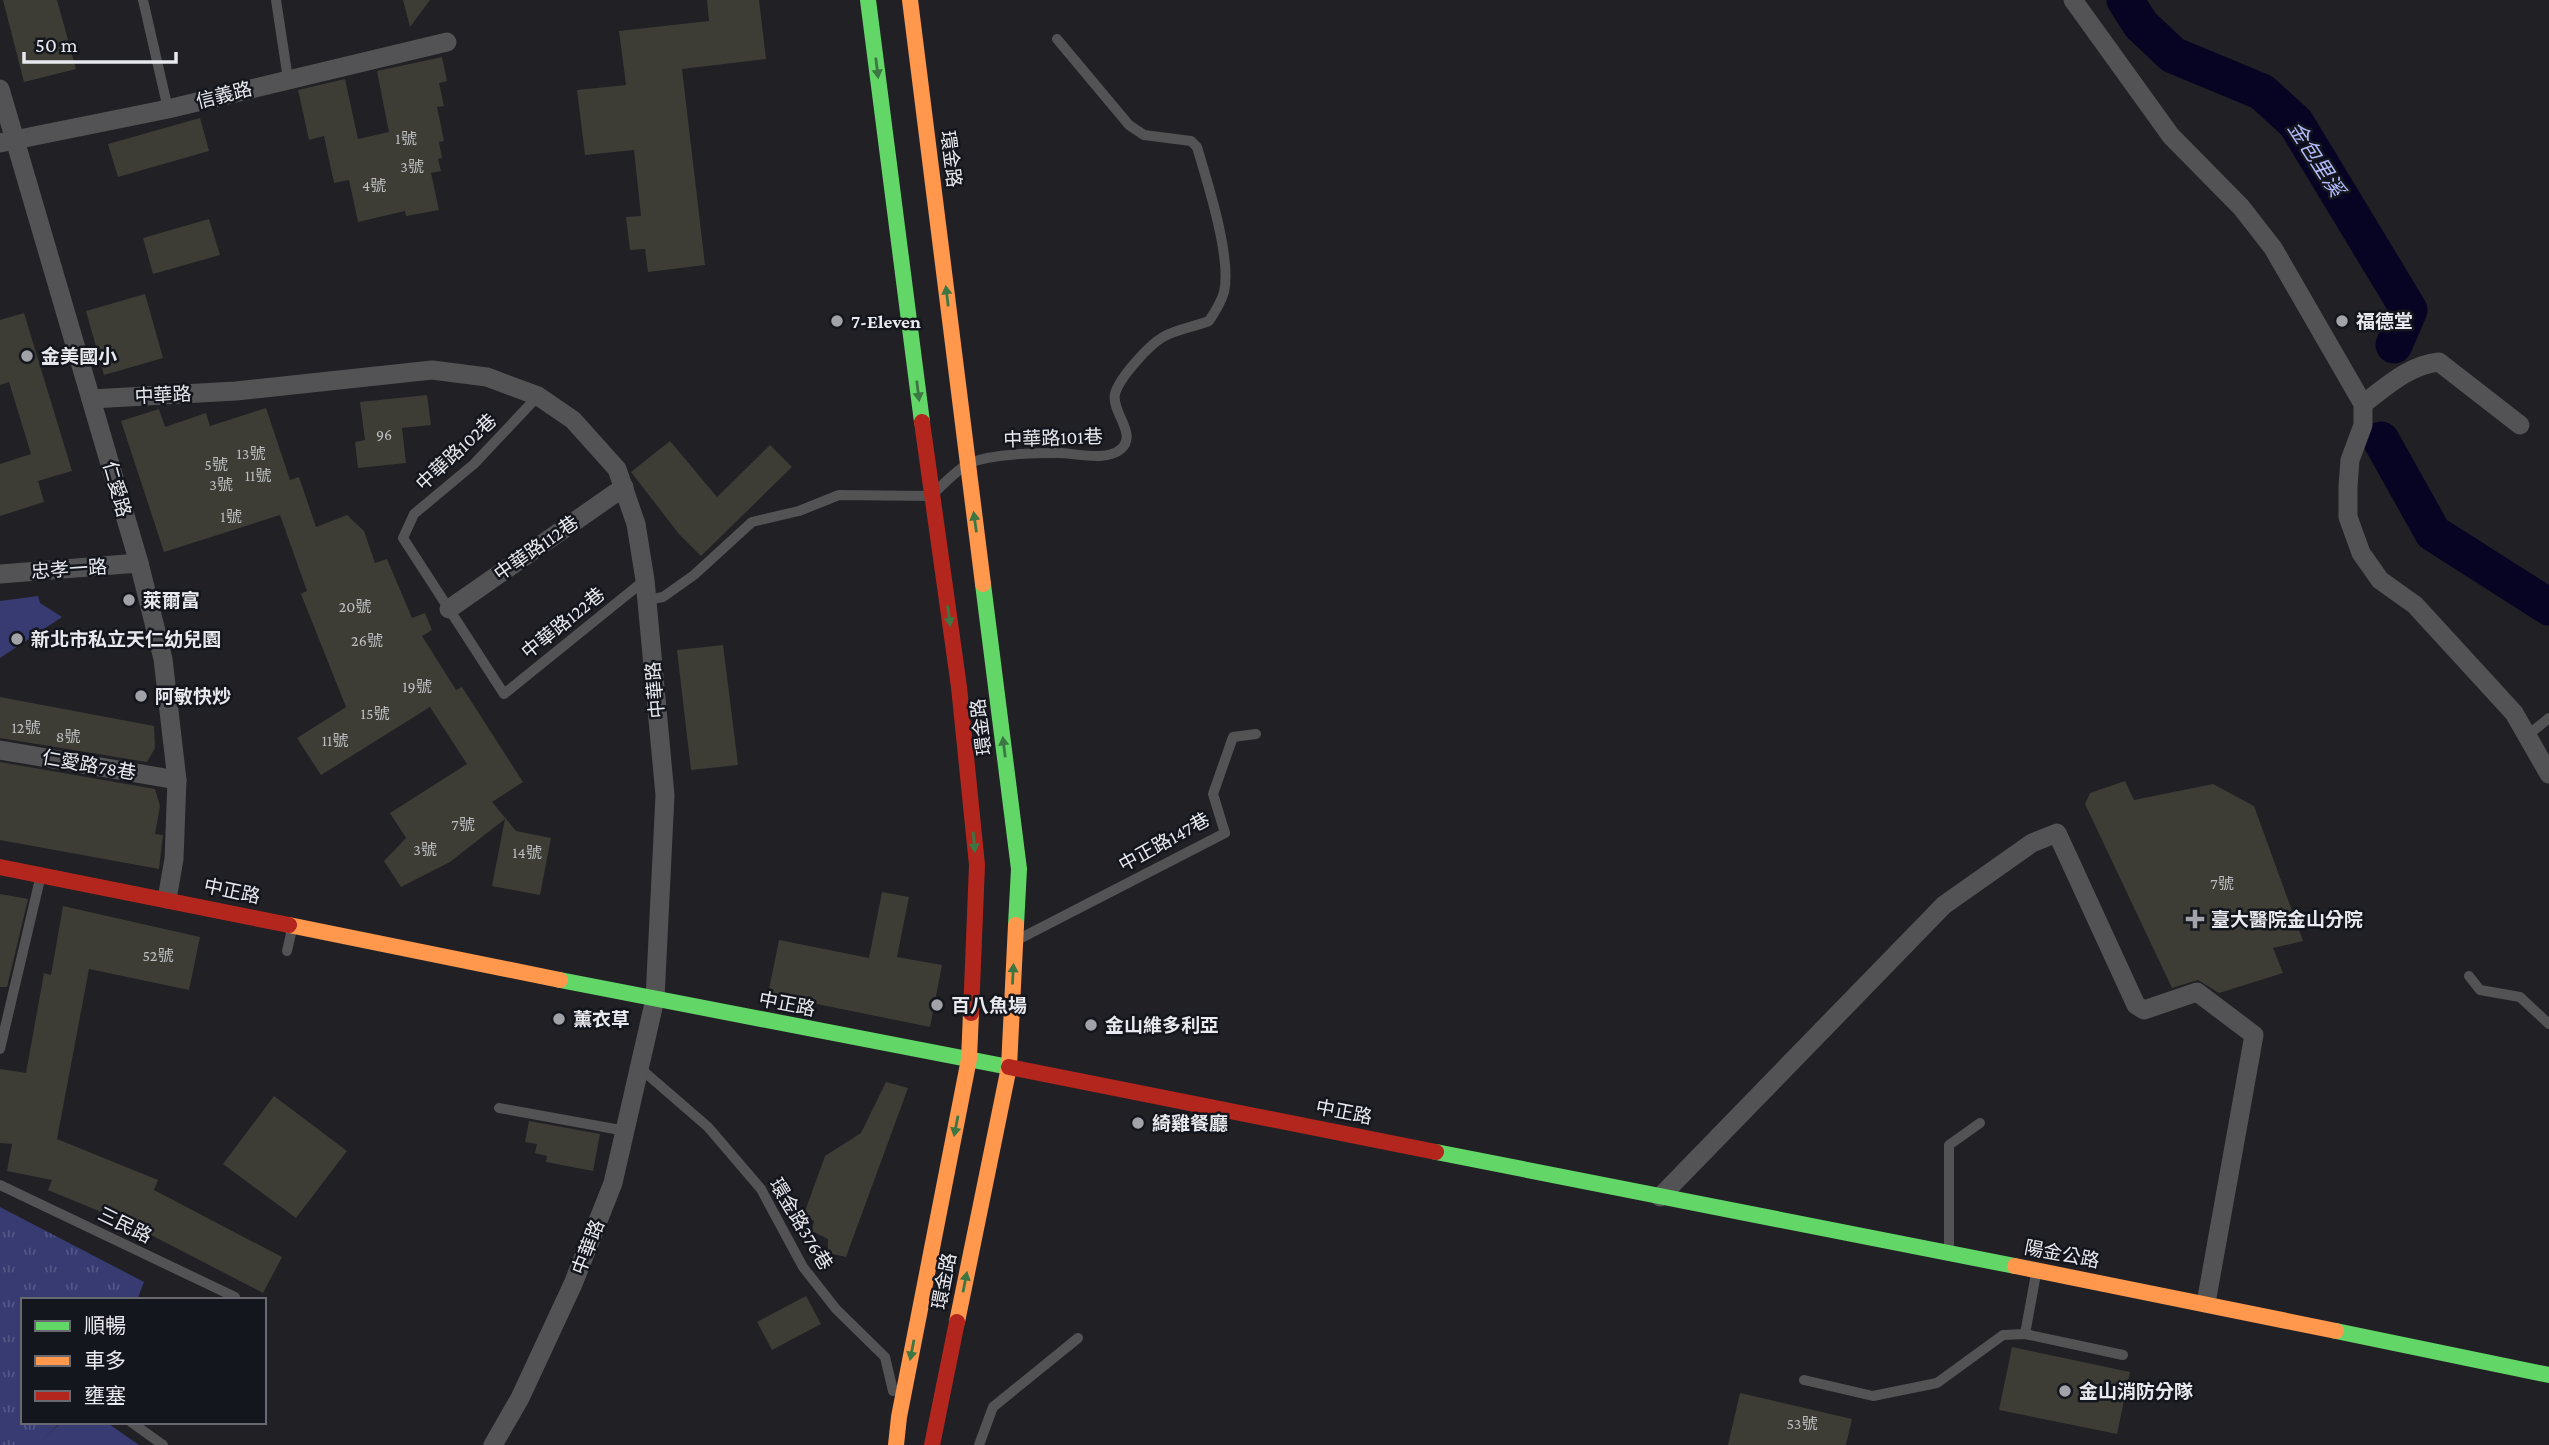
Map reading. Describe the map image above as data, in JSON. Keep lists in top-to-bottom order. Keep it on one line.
{"streets":{"main road":["環金路","中正路","陽金公路"],"street":["信義路","中華路","仁愛路","中華路112巷","忠孝一路","仁愛路78巷"],"lane":["中華路101巷","中華路102巷","中華路122巷","中正路147巷","環金路376巷","三民路"]},"crossings":[["信義路","仁愛路"],["環金路","中華路101巷"],["環金路","中正路147巷"],["環金路","中正路"],["環金路","環金路376巷"],["中華路","中華路102巷"],["中華路","仁愛路"],["中華路","中華路112巷"],["中華路","中華路122巷"],["中華路","中正路"],["中華路","環金路376巷"],["中華路102巷","中華路112巷"],["中華路102巷","中華路122巷"],["仁愛路","忠孝一路"],["仁愛路","仁愛路78巷"],["仁愛路","中正路"],["中華路112巷","中華路122巷"],["中正路","陽金公路"]],"water":["金包里溪"],"places":{"other":["7-Eleven","福德堂","金美國小","萊爾富","新北市私立天仁幼兒園","阿敏快炒","百八魚場","薰衣草","金山維多利亞","綺雞餐廳","金山消防分隊"],"health":["臺大醫院金山分院"]},"house_numbers":["1號","3號","4號","96","13號","5號","11號","3號","1號","20號","26號","19號","15號","12號","8號","11號","7號","3號","14號","7號","52號","53號"],"legend":["順暢","車多","壅塞"],"scale_bar":"50 m"}
